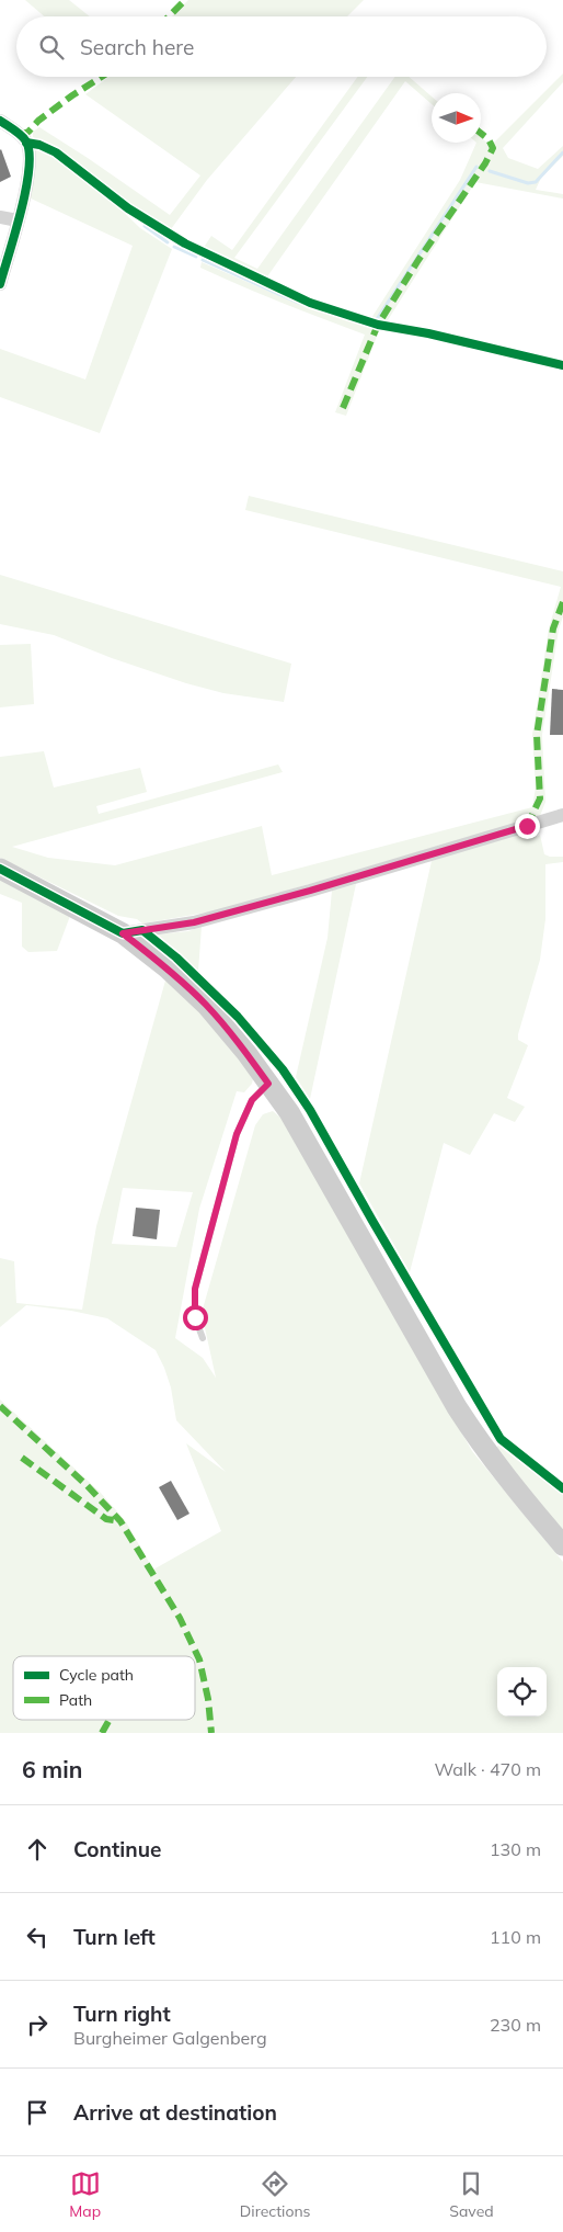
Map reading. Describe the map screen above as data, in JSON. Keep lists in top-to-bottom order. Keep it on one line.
{"legend":["Cycle path","Path"],"north":"right","page":{"search":"Search here","heading":["6 min","Walk · 470 m"],"list":[["Continue","130 m"],["Turn left","110 m"],["Turn right","Burgheimer Galgenberg","230 m"],"Arrive at destination"],"nav":["Map","Directions","Saved"]}}
